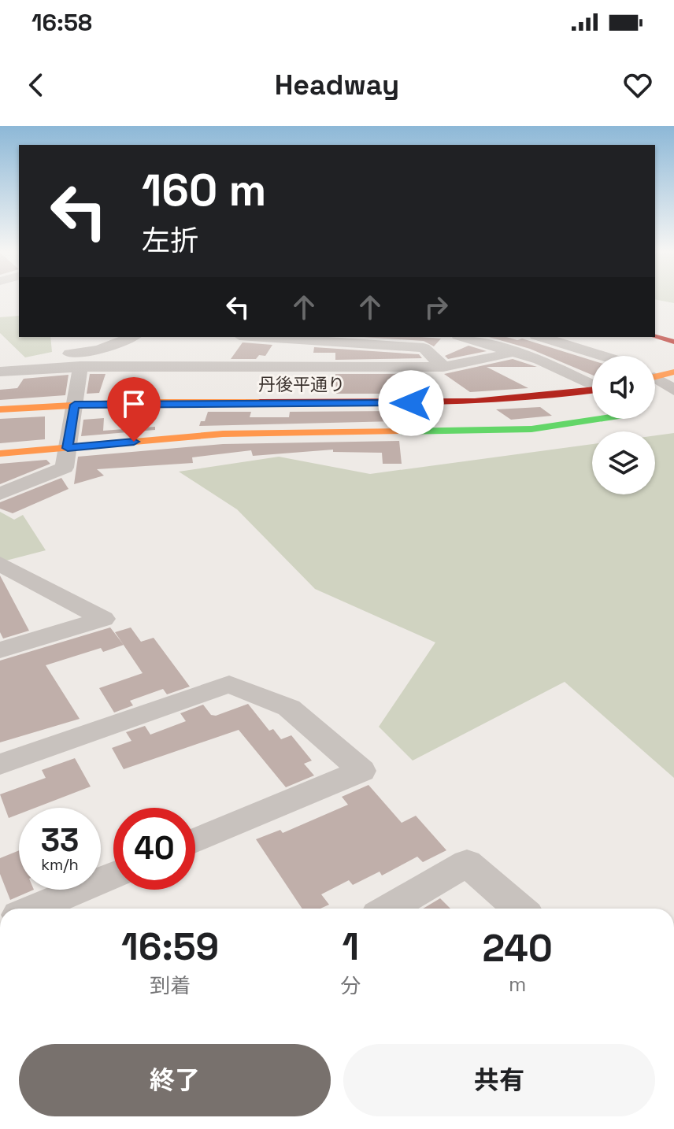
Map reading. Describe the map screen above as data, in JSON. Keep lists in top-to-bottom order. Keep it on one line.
{"streets":{"street":["丹後平通り"]},"page":{"status":"16:58","header":"Headway","turn":["160 m","左折"],"speed":"33 km/h","limit":"40","eta":["16:59","到着","1","分","240","m"],"buttons":["終了","共有"]}}
